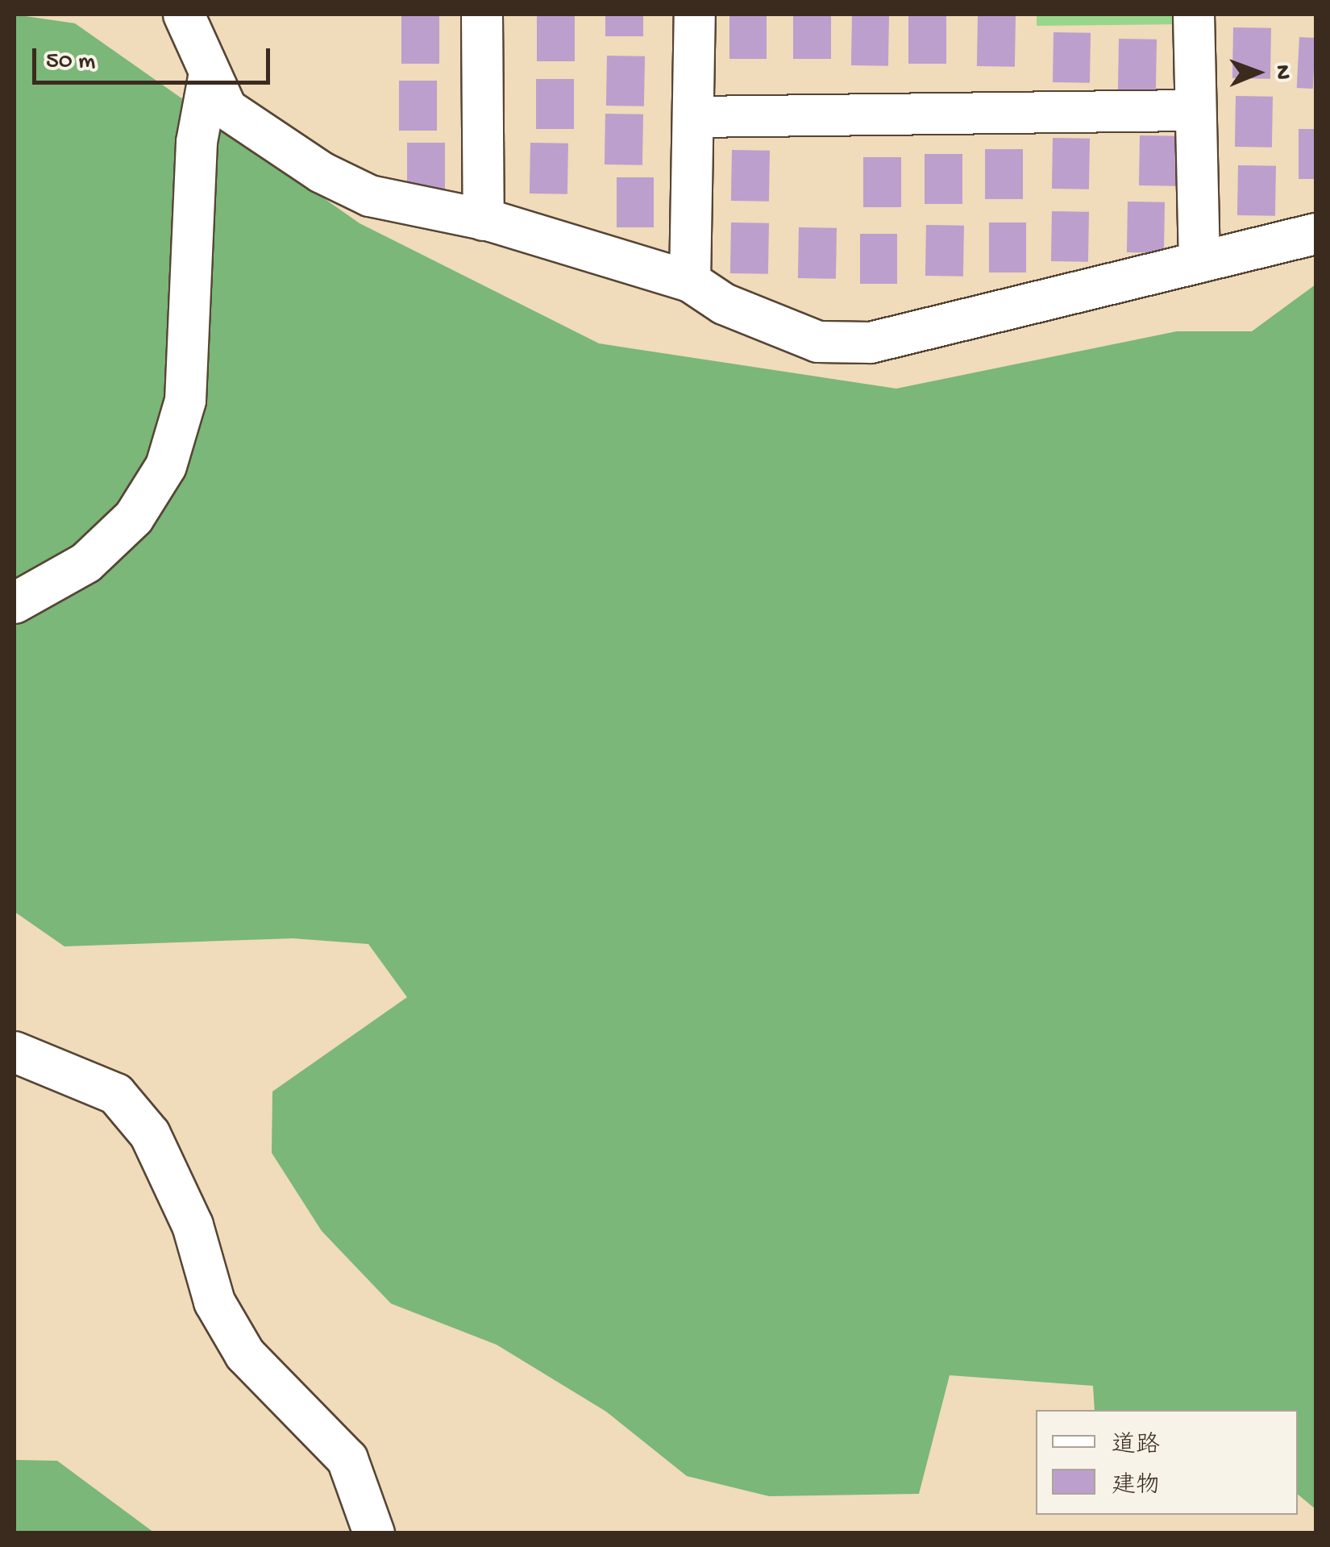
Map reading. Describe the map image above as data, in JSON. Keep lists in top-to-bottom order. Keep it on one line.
{"legend":["道路","建物"],"scale_bar":"50 m","north":"right"}
